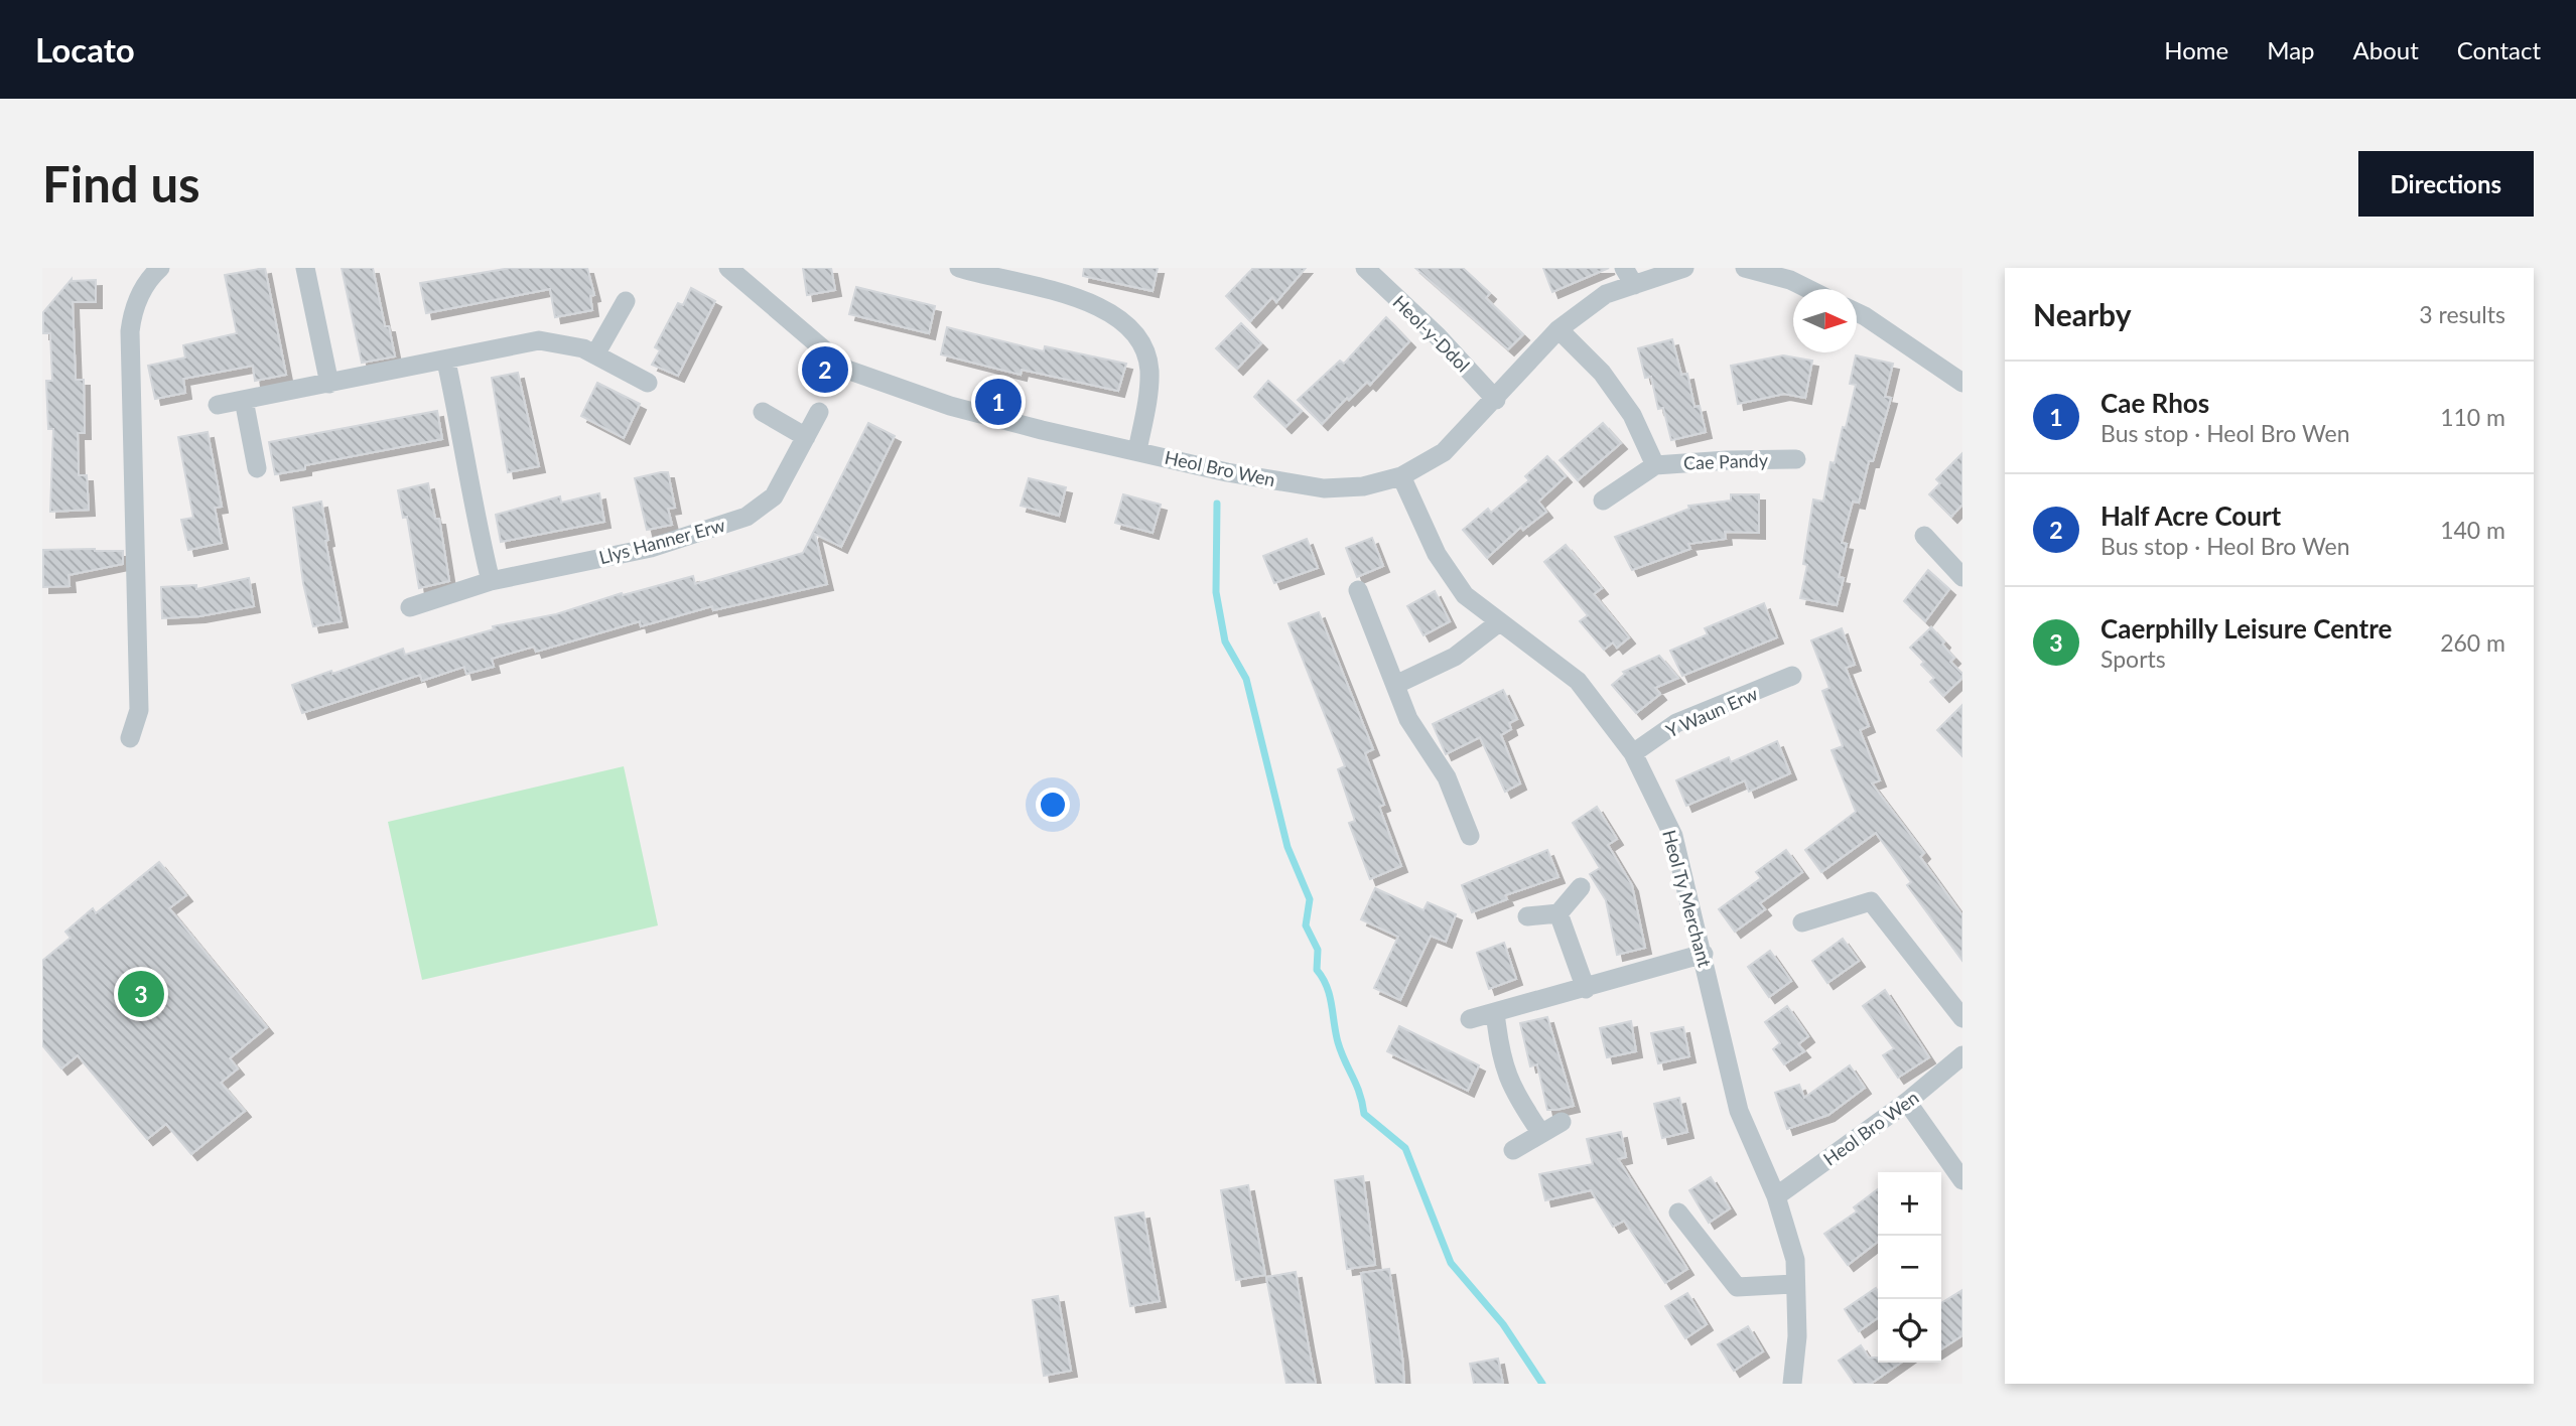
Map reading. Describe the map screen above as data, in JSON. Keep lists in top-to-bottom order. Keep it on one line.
{"streets":{"street":["Heol-y-Ddol","Cae Pandy","Heol Bro Wen","Llys Hanner Erw","Y Waun Erw","Heol Ty Merchant"]},"crossings":[["Heol-y-Ddol","Heol Bro Wen"],["Heol Bro Wen","Heol Ty Merchant"],["Y Waun Erw","Heol Ty Merchant"]],"north":"right","page":{"header":"Locato","nav":["Home","Map","About","Contact"],"buttons":"Directions","title":"Find us","heading":["Nearby","3 results"],"pins":["2","1","3"],"list":[{"mark":"1","name":"Cae Rhos","note":"Bus stop · Heol Bro Wen","value":"110 m"},{"mark":"2","name":"Half Acre Court","note":"Bus stop · Heol Bro Wen","value":"140 m"},{"mark":"3","name":"Caerphilly Leisure Centre","note":"Sports","value":"260 m"}],"map_buttons":["+","−"]}}
